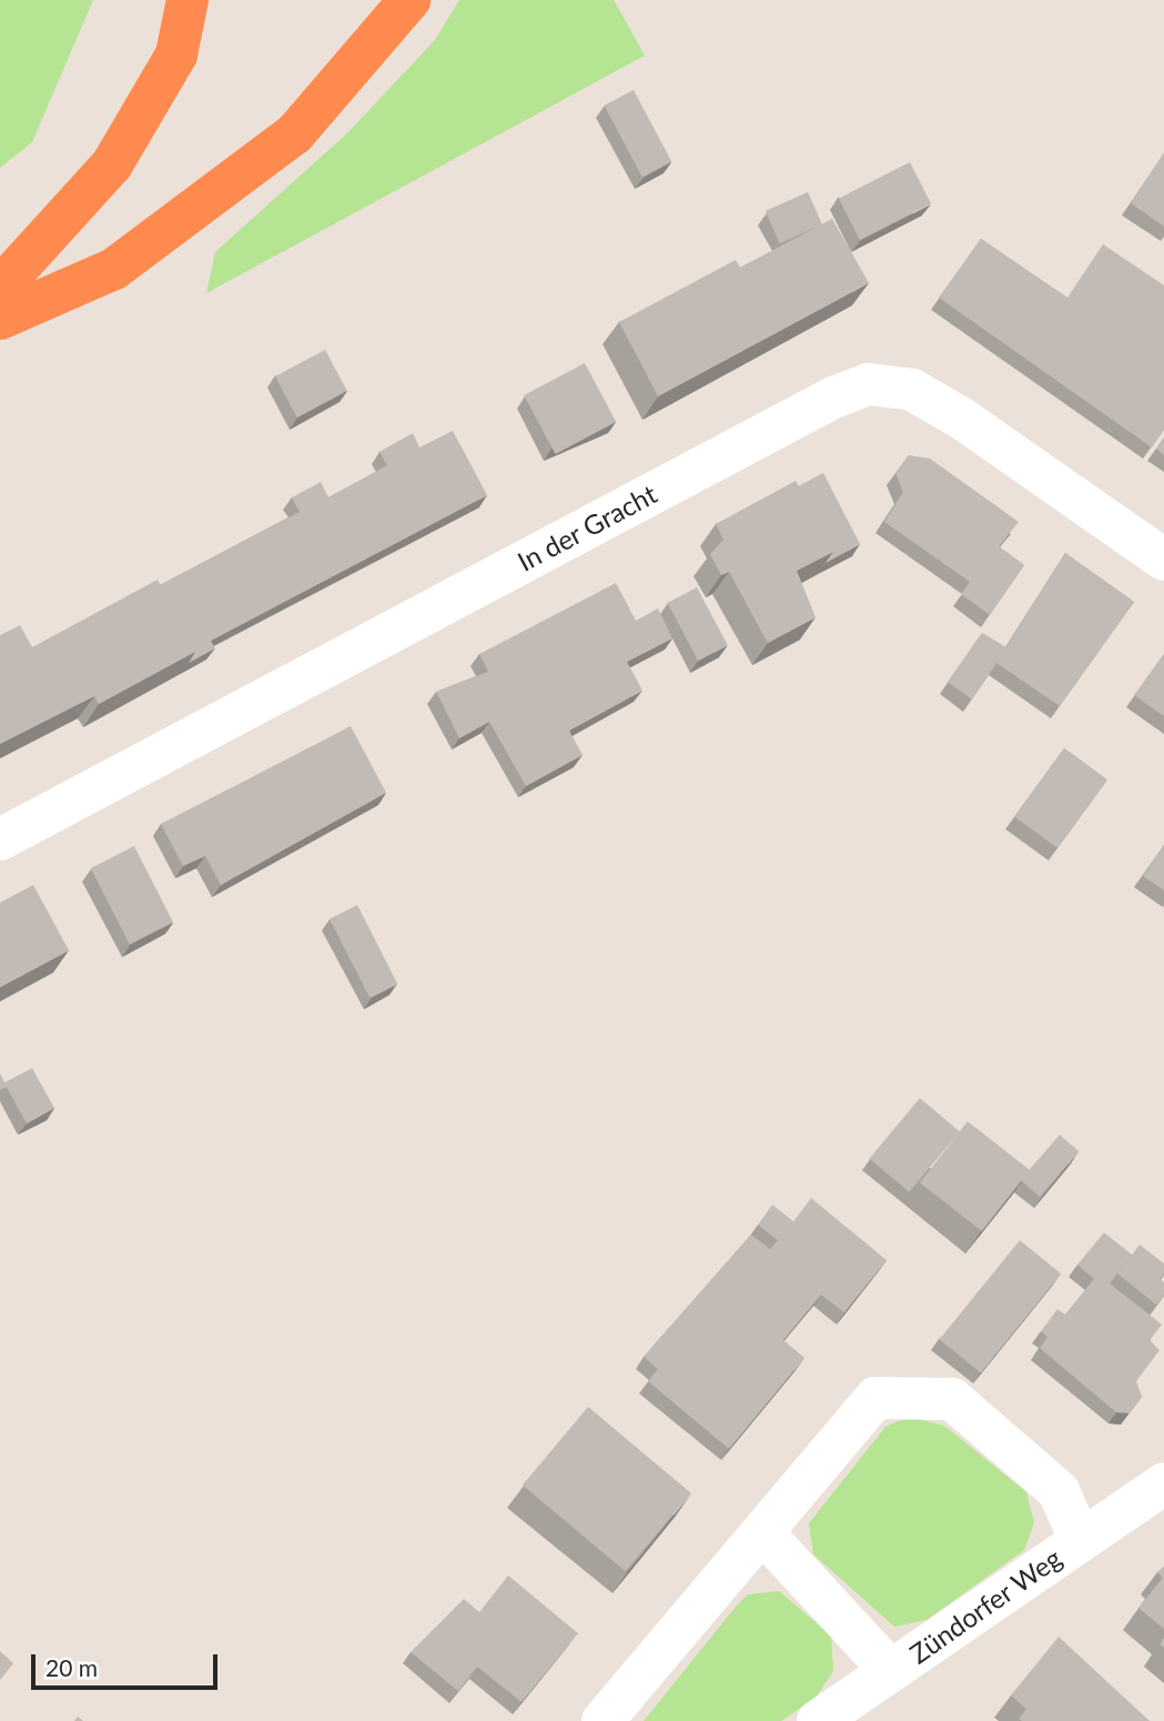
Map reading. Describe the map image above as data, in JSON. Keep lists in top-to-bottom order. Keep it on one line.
{"streets":{"street":["In der Gracht","Zündorfer Weg"]},"scale_bar":"20 m"}
